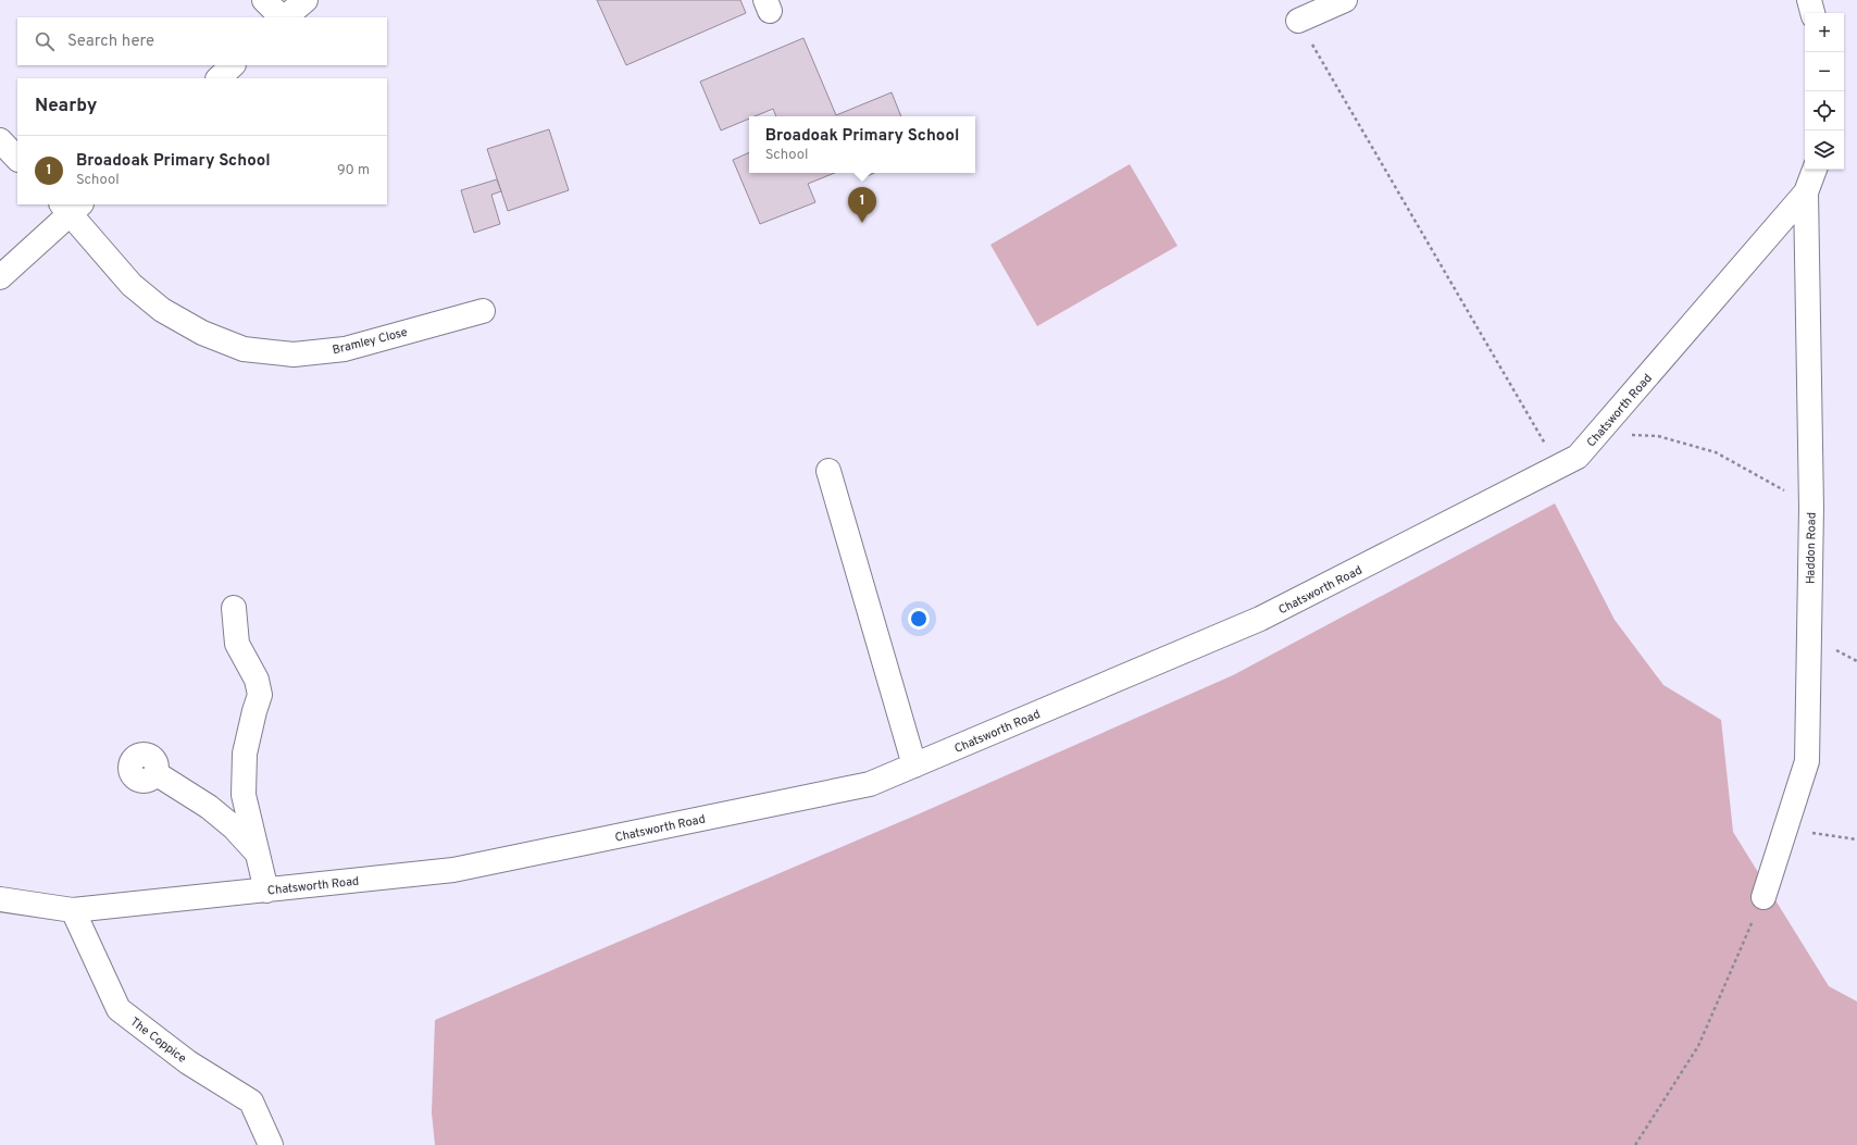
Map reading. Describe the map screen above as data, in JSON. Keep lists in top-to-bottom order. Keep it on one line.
{"streets":{"street":["Bramley Close","Chatsworth Road","Haddon Road","The Coppice"]},"crossings":[["Chatsworth Road","Haddon Road"],["Chatsworth Road","The Coppice"]],"page":{"map_buttons":["+","−"],"search":"Search here","heading":"Nearby","popup":["Broadoak Primary School","School"],"list":[{"mark":"1","name":"Broadoak Primary School","note":"School","value":"90 m"}],"pins":"1"}}
